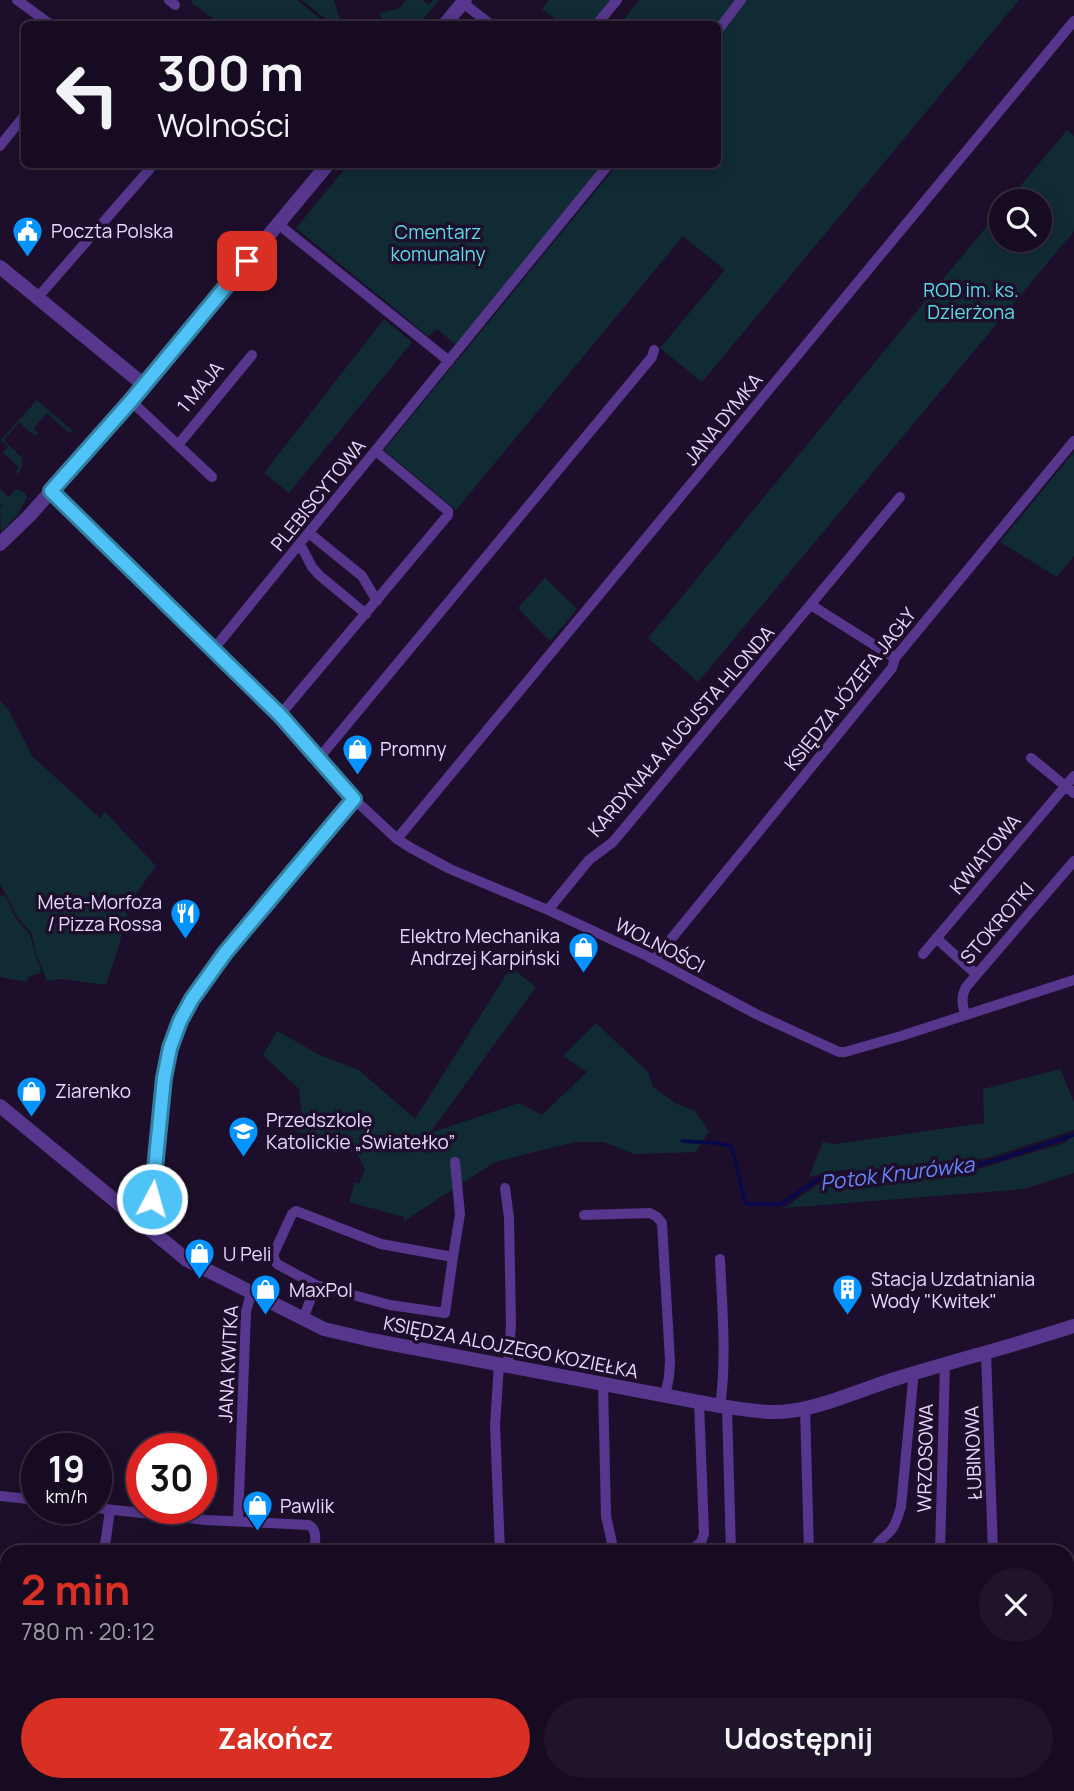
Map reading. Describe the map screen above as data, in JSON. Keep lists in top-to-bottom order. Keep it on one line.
{"streets":{"street":["1 MAJA","JANA DYMKA","PLEBISCYTOWA","KSIĘDZA JÓZEFA JAGŁY","KARDYNAŁA AUGUSTA HLONDA","KWIATOWA","STOKROTKI","WOLNOŚCI","KSIĘDZA ALOJZEGO KOZIEŁKA","JANA KWITKA","ŁUBINOWA","WRZOSOWA"]},"crossings":[["JANA DYMKA","WOLNOŚCI"],["PLEBISCYTOWA","WOLNOŚCI"],["KSIĘDZA JÓZEFA JAGŁY","WOLNOŚCI"],["KARDYNAŁA AUGUSTA HLONDA","WOLNOŚCI"],["STOKROTKI","WOLNOŚCI"],["KSIĘDZA ALOJZEGO KOZIEŁKA","JANA KWITKA"],["KSIĘDZA ALOJZEGO KOZIEŁKA","ŁUBINOWA"],["KSIĘDZA ALOJZEGO KOZIEŁKA","WRZOSOWA"]],"water":["Potok Knurówka"],"parks":["Cmentarz komunalny","ROD im. ks. Dzierżona"],"places":{"public building":["Poczta Polska"],"shop":["Promny","Elektro Mechanika Andrzej Karpiński","Ziarenko","U Peli","MaxPol","Pawlik"],"restaurant":["Meta-Morfoza / Pizza Rossa"],"school or university":["Przedszkole Katolickie „Światełko”"],"building":["Stacja Uzdatniania Wody \"Kwitek\""]},"page":{"turn":["300 m","Wolności"],"speed":"19 km/h","limit":"30","heading":["2 min","780 m · 20:12"],"buttons":["Zakończ","Udostępnij"]}}
